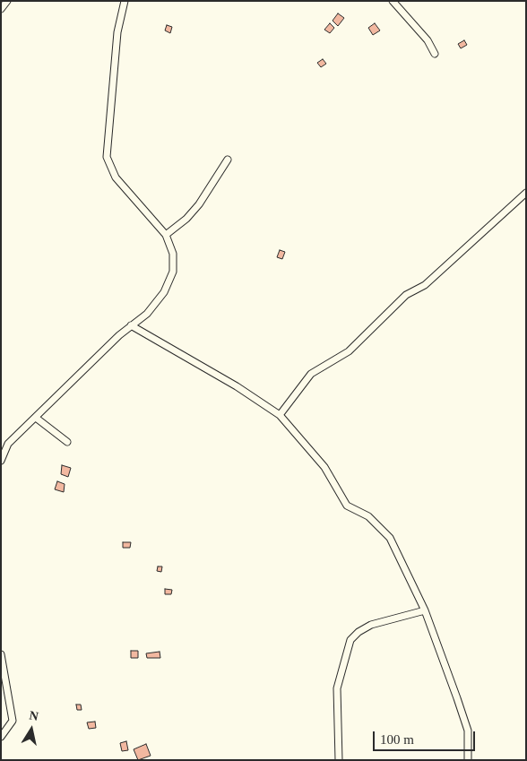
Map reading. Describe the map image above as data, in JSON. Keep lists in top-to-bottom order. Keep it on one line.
{"scale_bar":"100 m","north":"top"}
